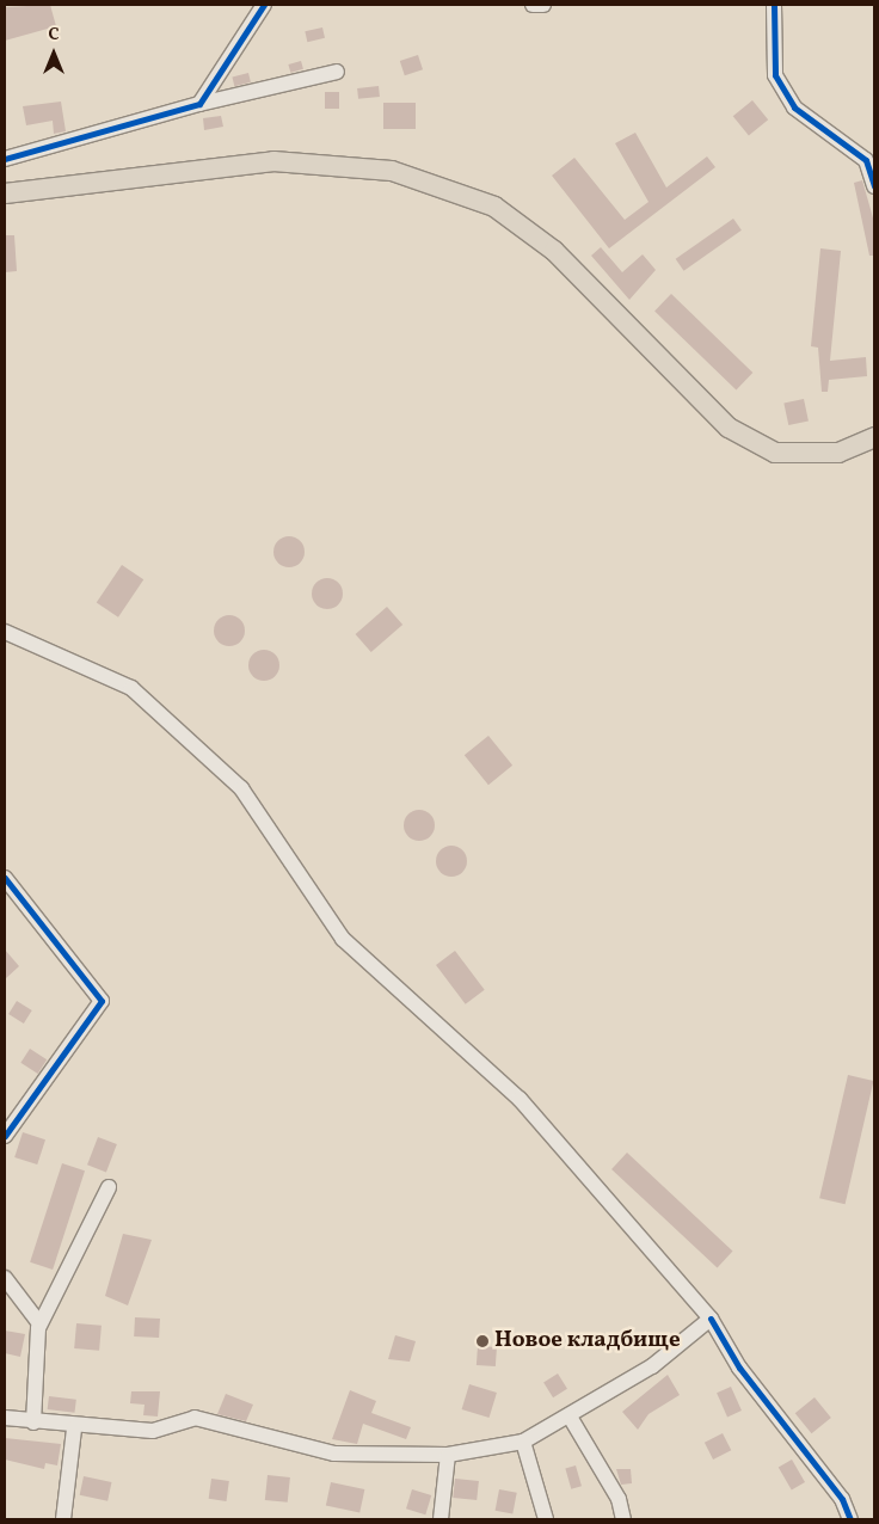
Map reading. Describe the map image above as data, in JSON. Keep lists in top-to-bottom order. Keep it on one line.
{"places":["Новое кладбище"],"north":"top"}
